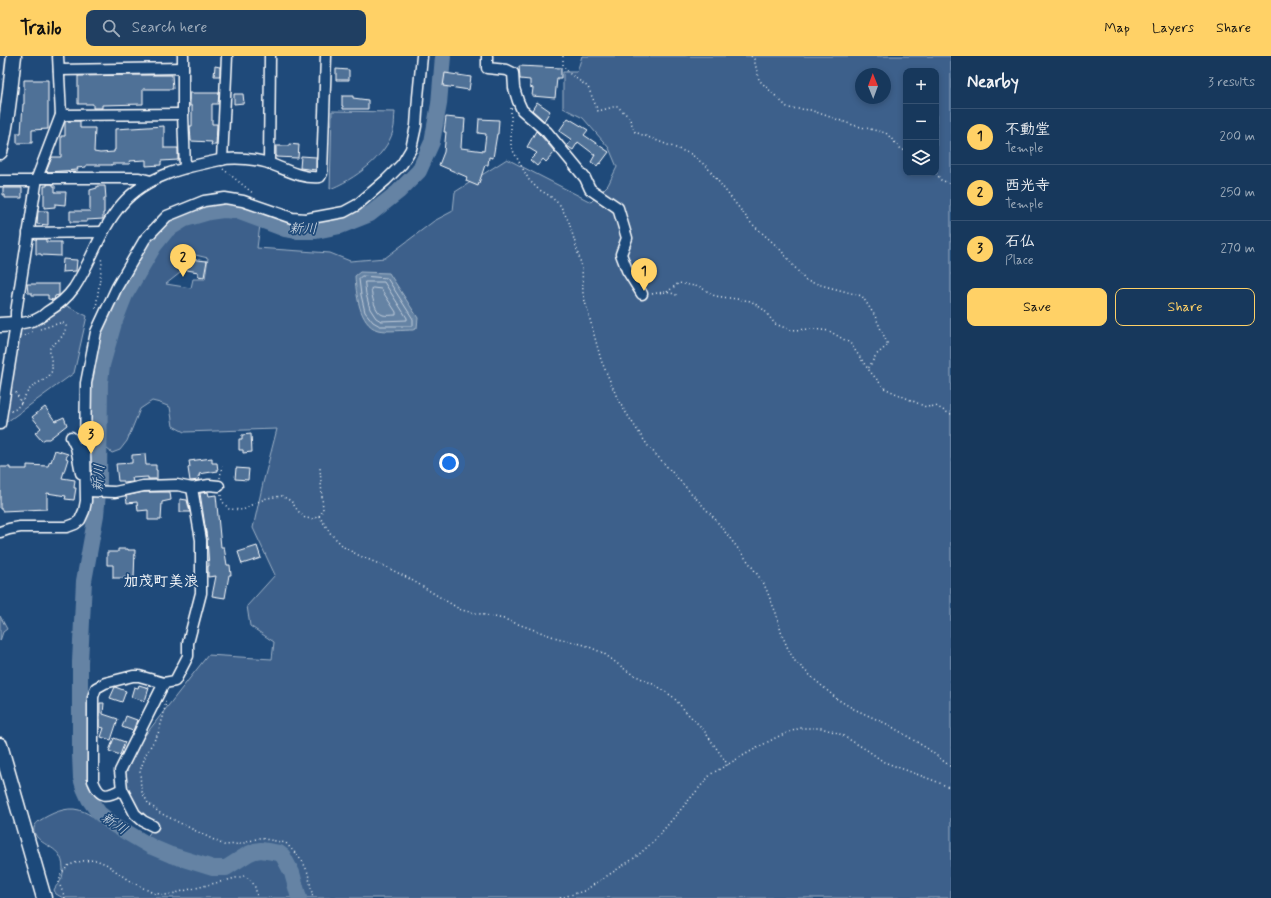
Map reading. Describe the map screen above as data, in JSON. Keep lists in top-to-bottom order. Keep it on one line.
{"districts":["加茂町美浪"],"water":["新川"],"north":"top","page":{"header":"Trailo","search":"Search here","nav":["Map","Layers","Share"],"heading":["Nearby","3 results"],"map_buttons":["+","−"],"list":[{"mark":"1","name":"不動堂","note":"Temple","value":"200 m"},{"mark":"2","name":"西光寺","note":"Temple","value":"250 m"},{"mark":"3","name":"石仏","note":"Place","value":"270 m"}],"pins":["2","1","3"],"buttons":["Save","Share"]}}
